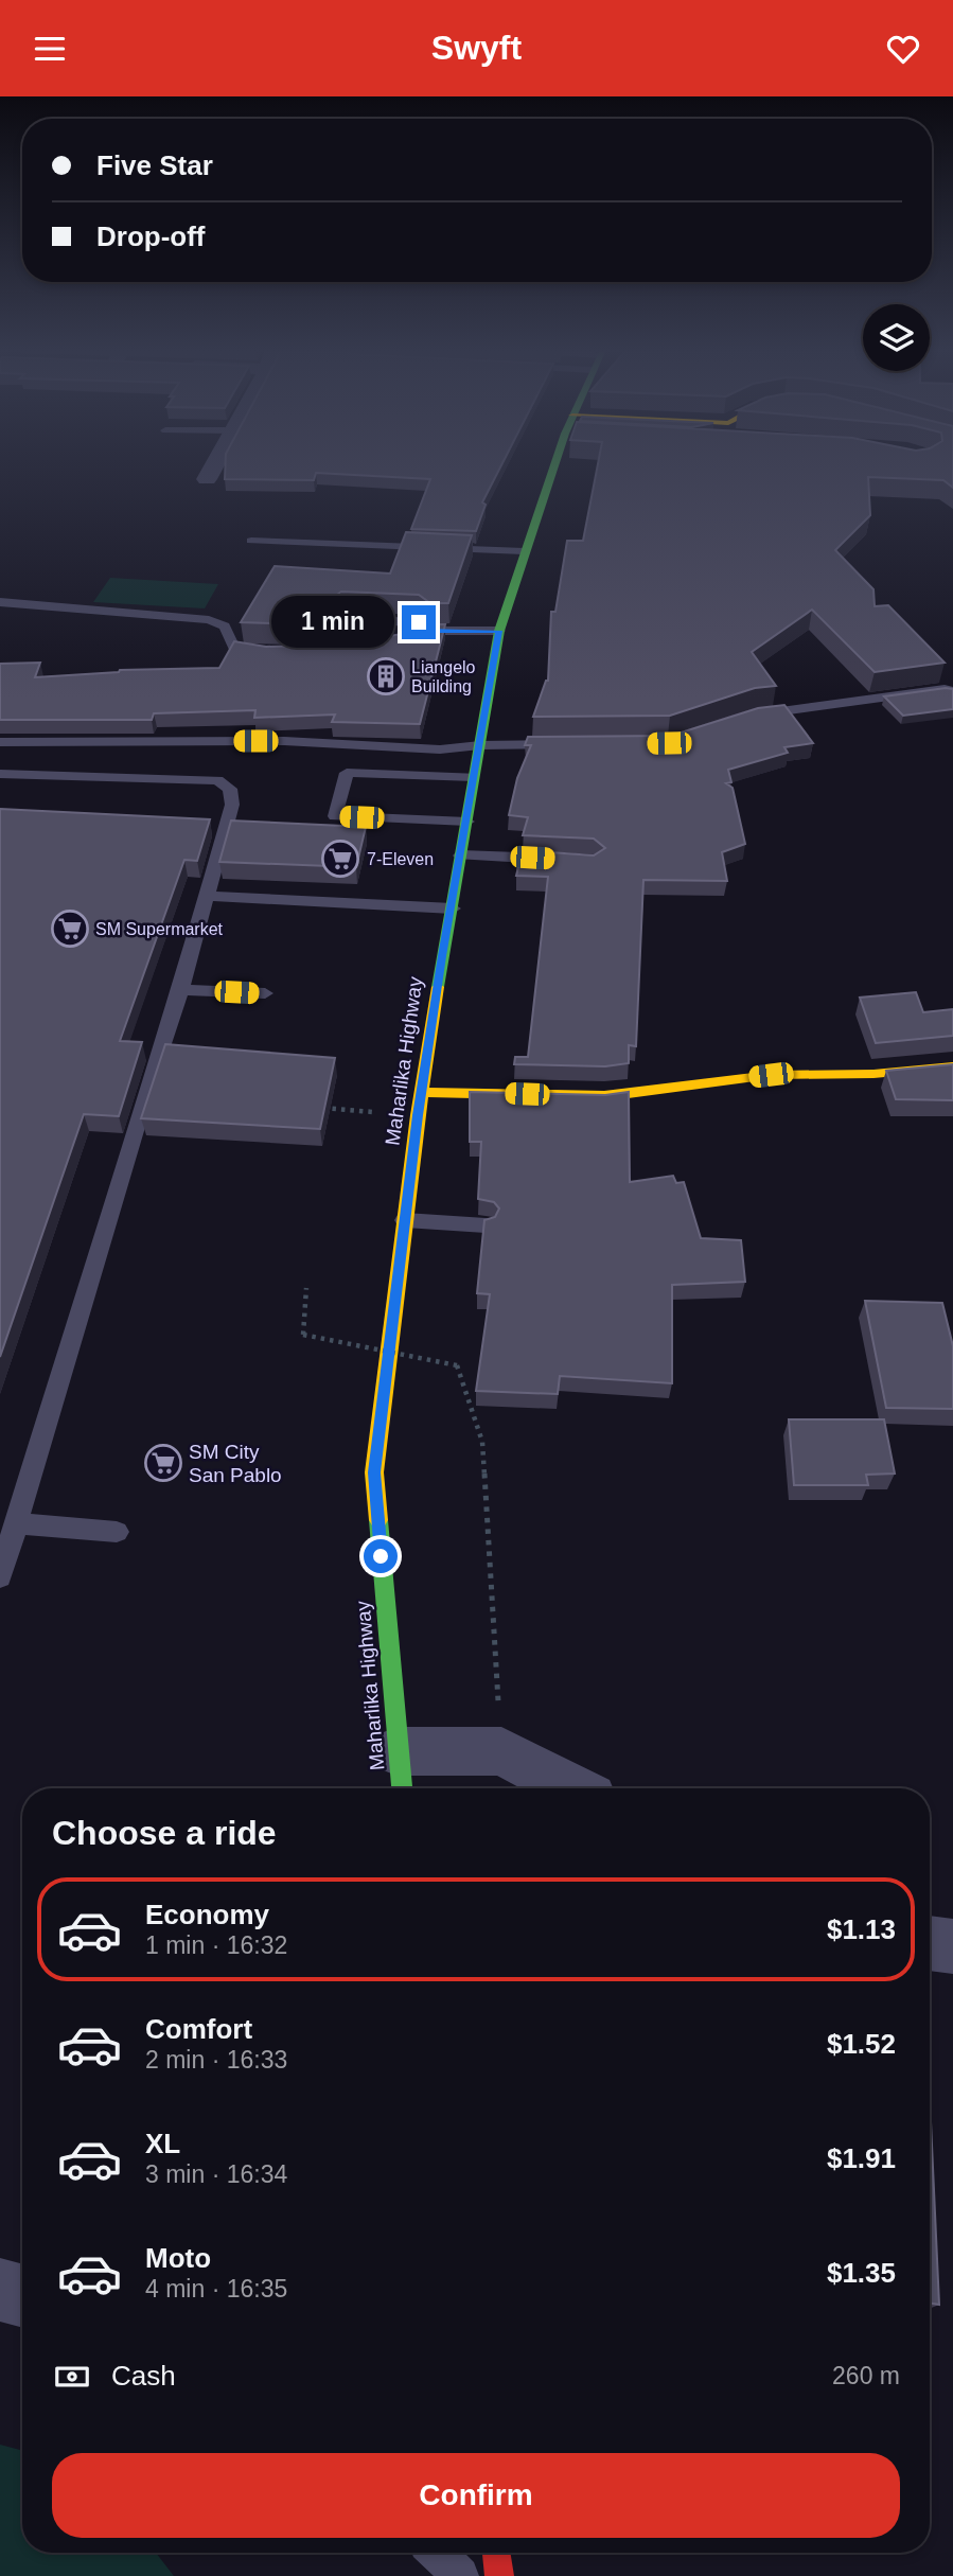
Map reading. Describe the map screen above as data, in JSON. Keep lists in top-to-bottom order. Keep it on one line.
{"streets":{"main road":["Maharlika Highway"]},"places":{"building":["Liangelo Building"],"supermarket":["7-Eleven","SM Supermarket","SM City San Pablo"]},"page":{"header":"Swyft","banner":["Five Star","Drop-off"],"bubble":"1 min","heading":"Choose a ride","list":[{"name":"Economy","note":"1 min · 16:32","value":"$1.13"},{"name":"Comfort","note":"2 min · 16:33","value":"$1.52"},{"name":"XL","note":"3 min · 16:34","value":"$1.91"},{"name":"Moto","note":"4 min · 16:35","value":"$1.35"}],"pay":["Cash","260 m"],"buttons":"Confirm"}}
